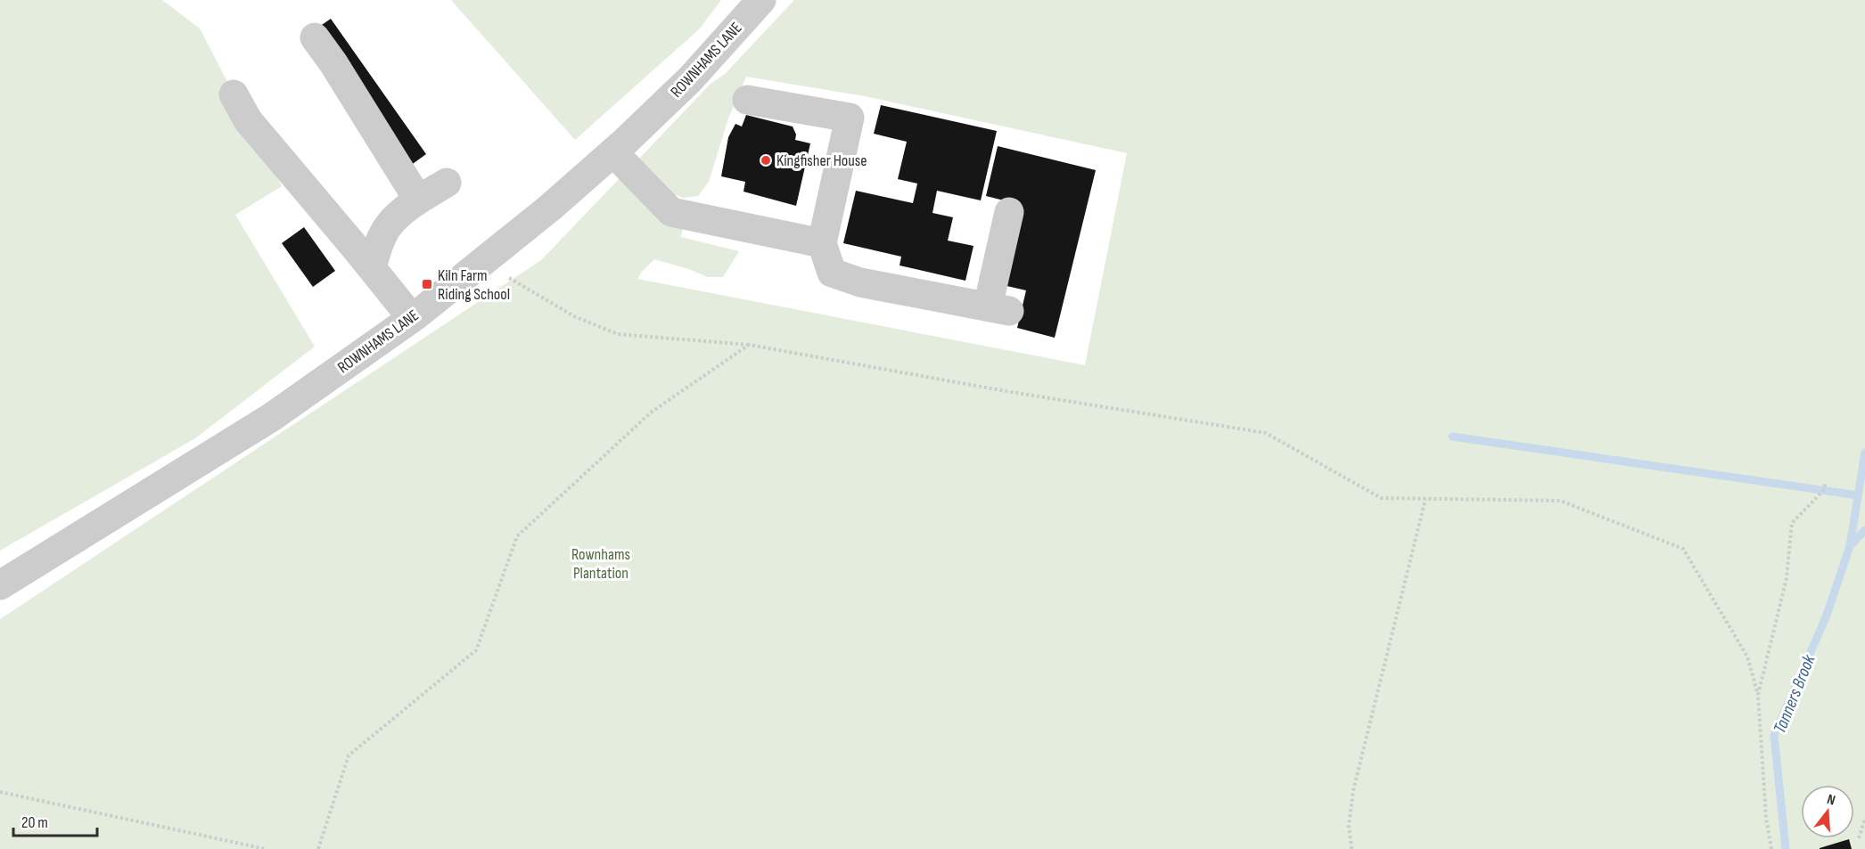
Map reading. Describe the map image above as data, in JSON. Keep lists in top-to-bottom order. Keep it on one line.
{"streets":{"street":["ROWNHAMS LANE"]},"water":["Tanners Brook"],"parks":["Rownhams Plantation"],"places":{"other":["Kingfisher House"],"transit":["Kiln Farm Riding School"]},"scale_bar":"20 m","north":"top"}
